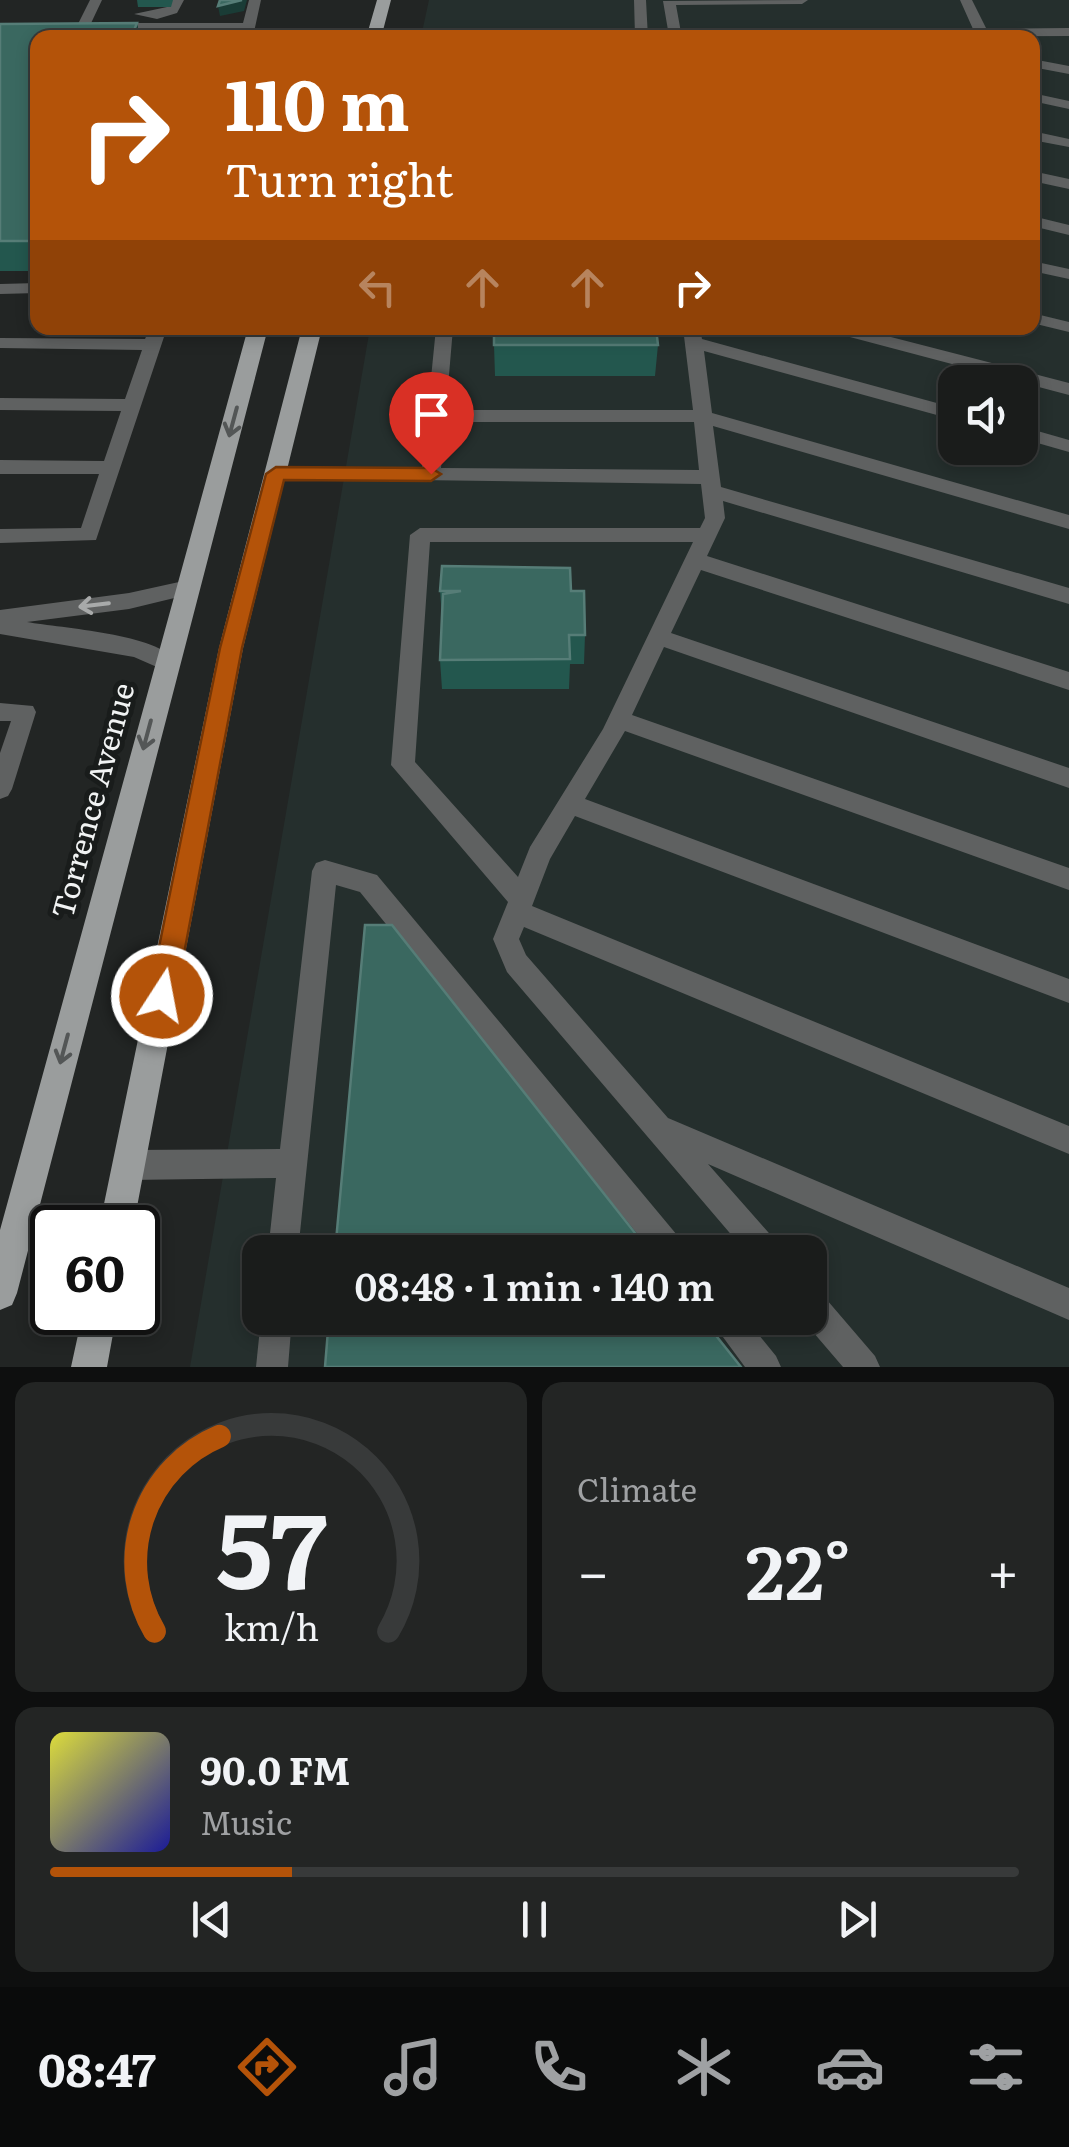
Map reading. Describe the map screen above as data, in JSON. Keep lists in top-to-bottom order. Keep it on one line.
{"streets":{"main road":["Torrence Avenue"]},"page":{"turn":["110 m","Turn right"],"limit":"60","trip":"08:48 · 1 min · 140 m","tile":"Climate","heat":["−","22°","+"],"song":["90.0 FM","Music"],"tabs":"08:47","gauge":["57","km/h"]}}
